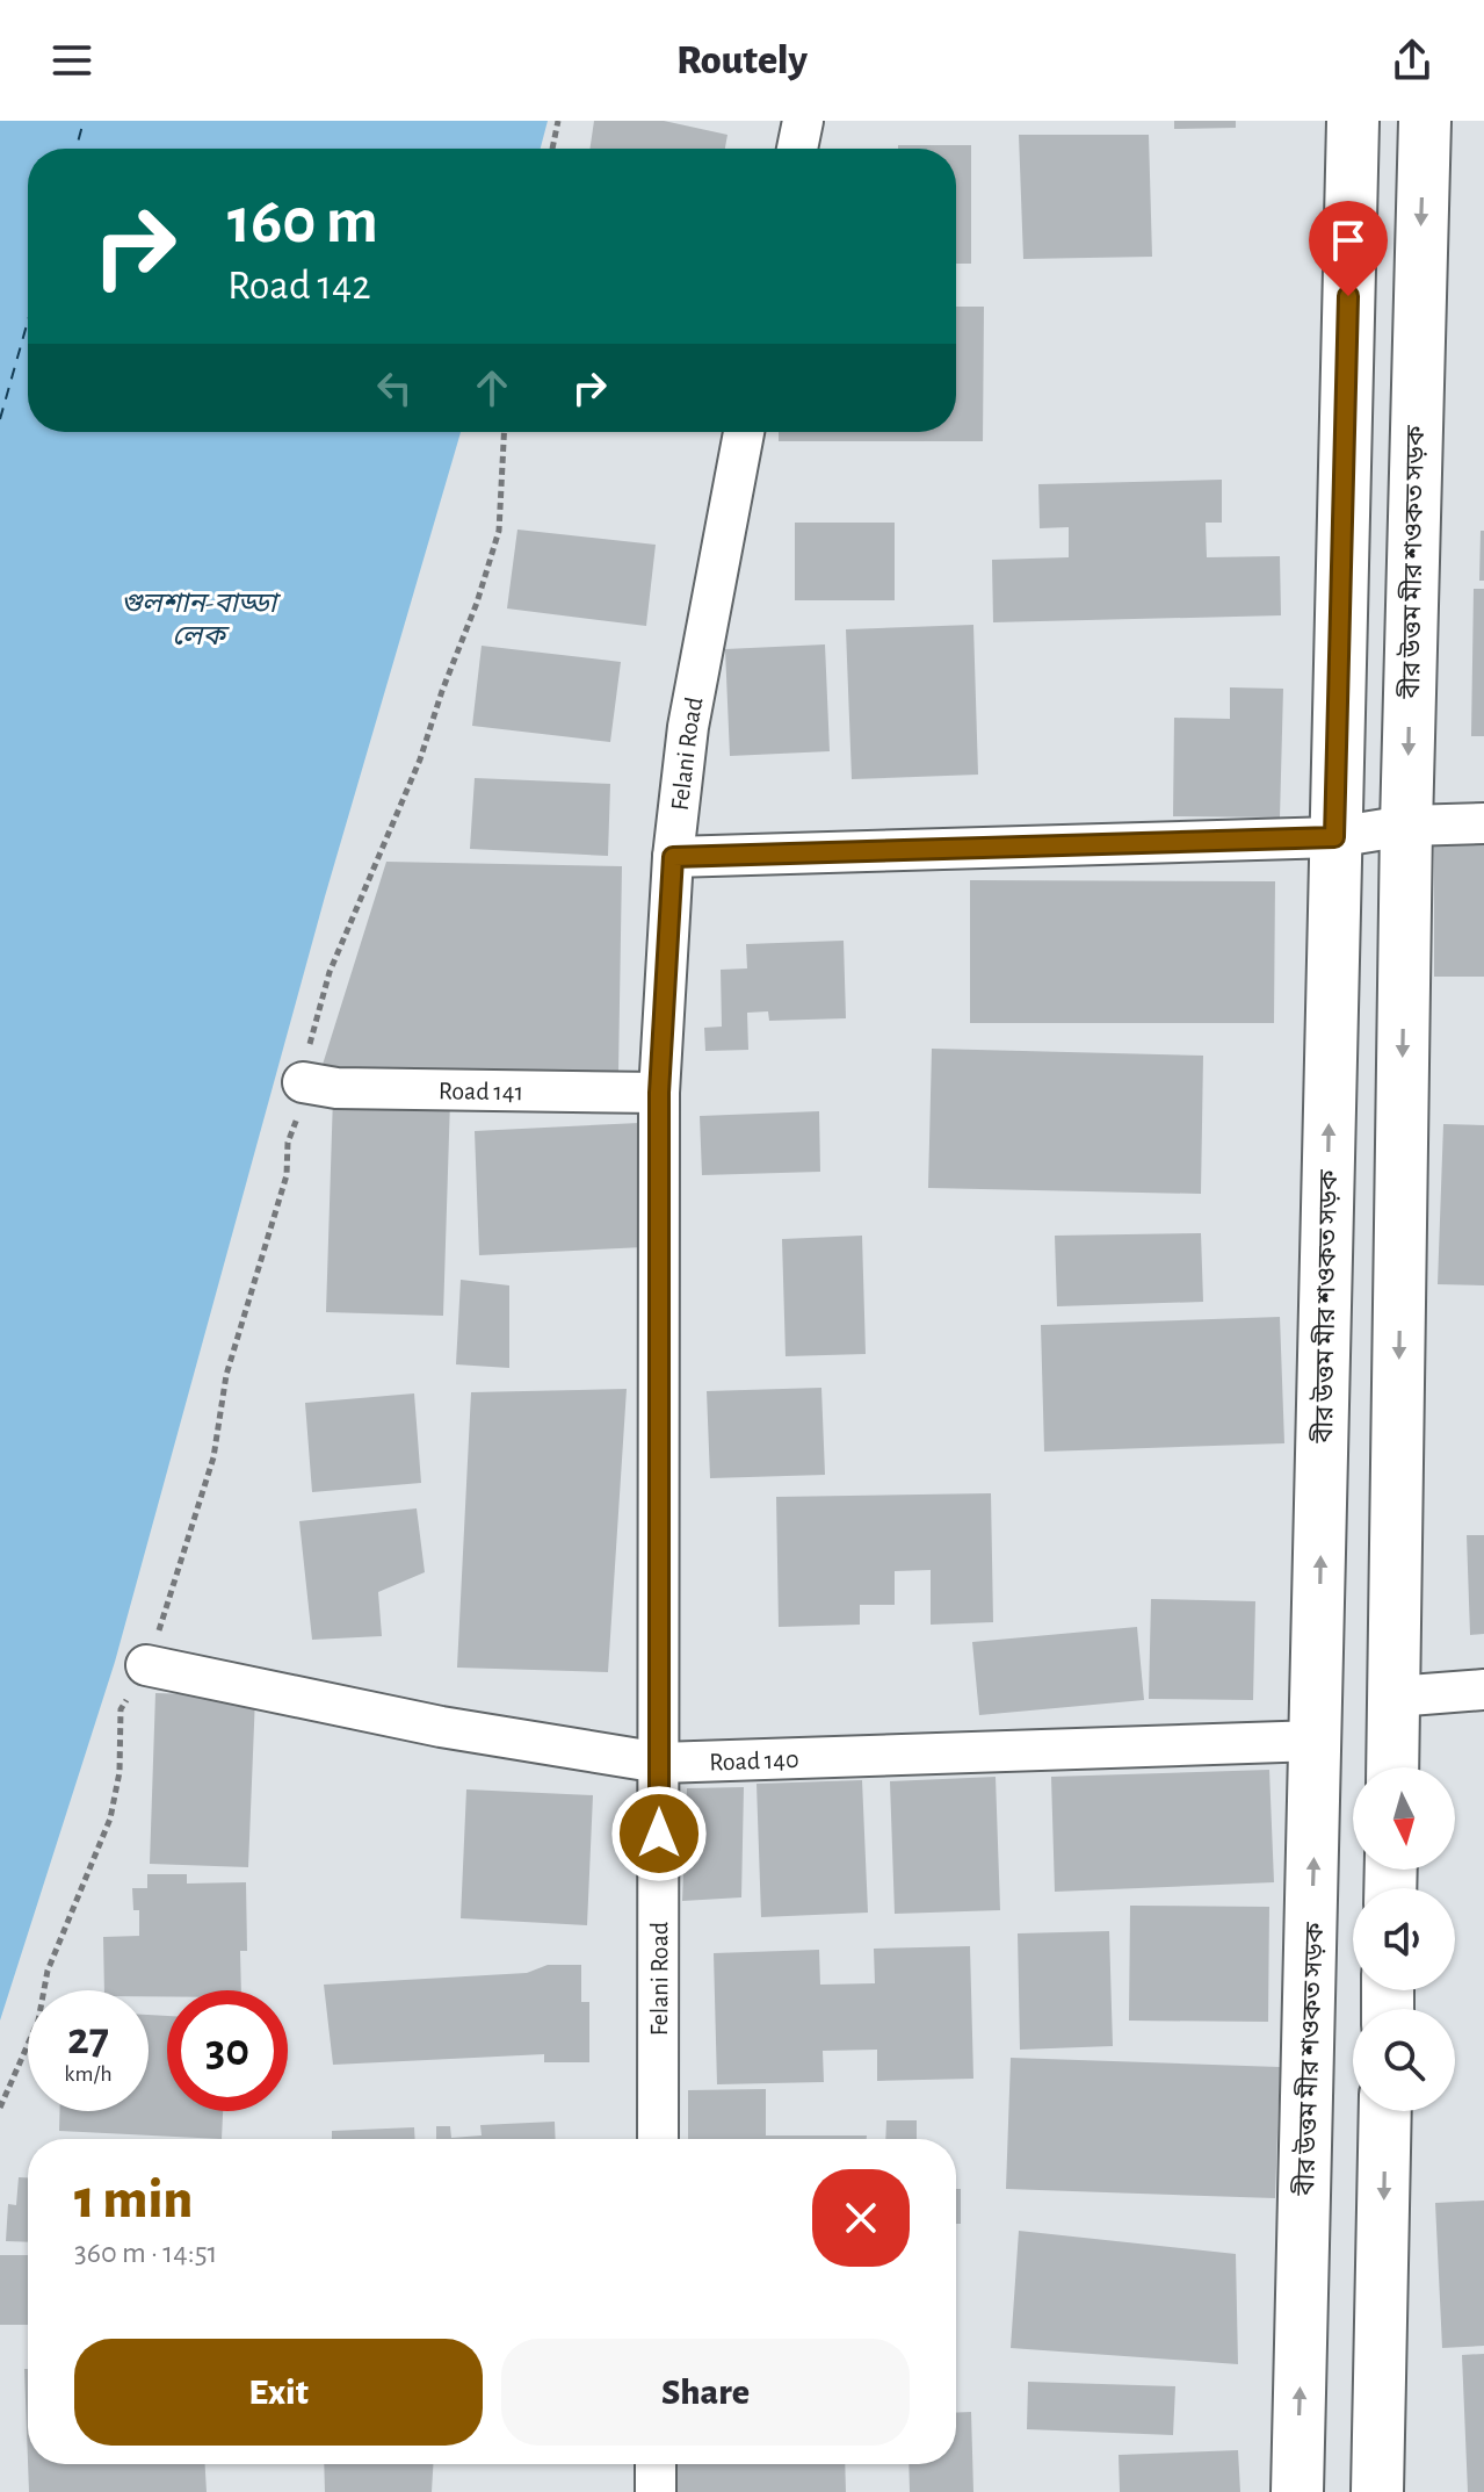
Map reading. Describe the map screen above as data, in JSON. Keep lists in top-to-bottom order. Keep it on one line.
{"streets":{"main road":["বীর উত্তম মীর শওকত সড়ক"],"street":["Felani Road","Road 141","Road 140"]},"crossings":[["বীর উত্তম মীর শওকত সড়ক","Road 140"],["Felani Road","Road 141"],["Felani Road","Road 140"]],"water":["গুলশান-বাড্ডা লেক"],"north":"bottom","page":{"header":"Routely","turn":["160 m","Road 142"],"speed":"27 km/h","limit":"30","heading":["1 min","360 m · 14:51"],"buttons":["Exit","Share"]}}
